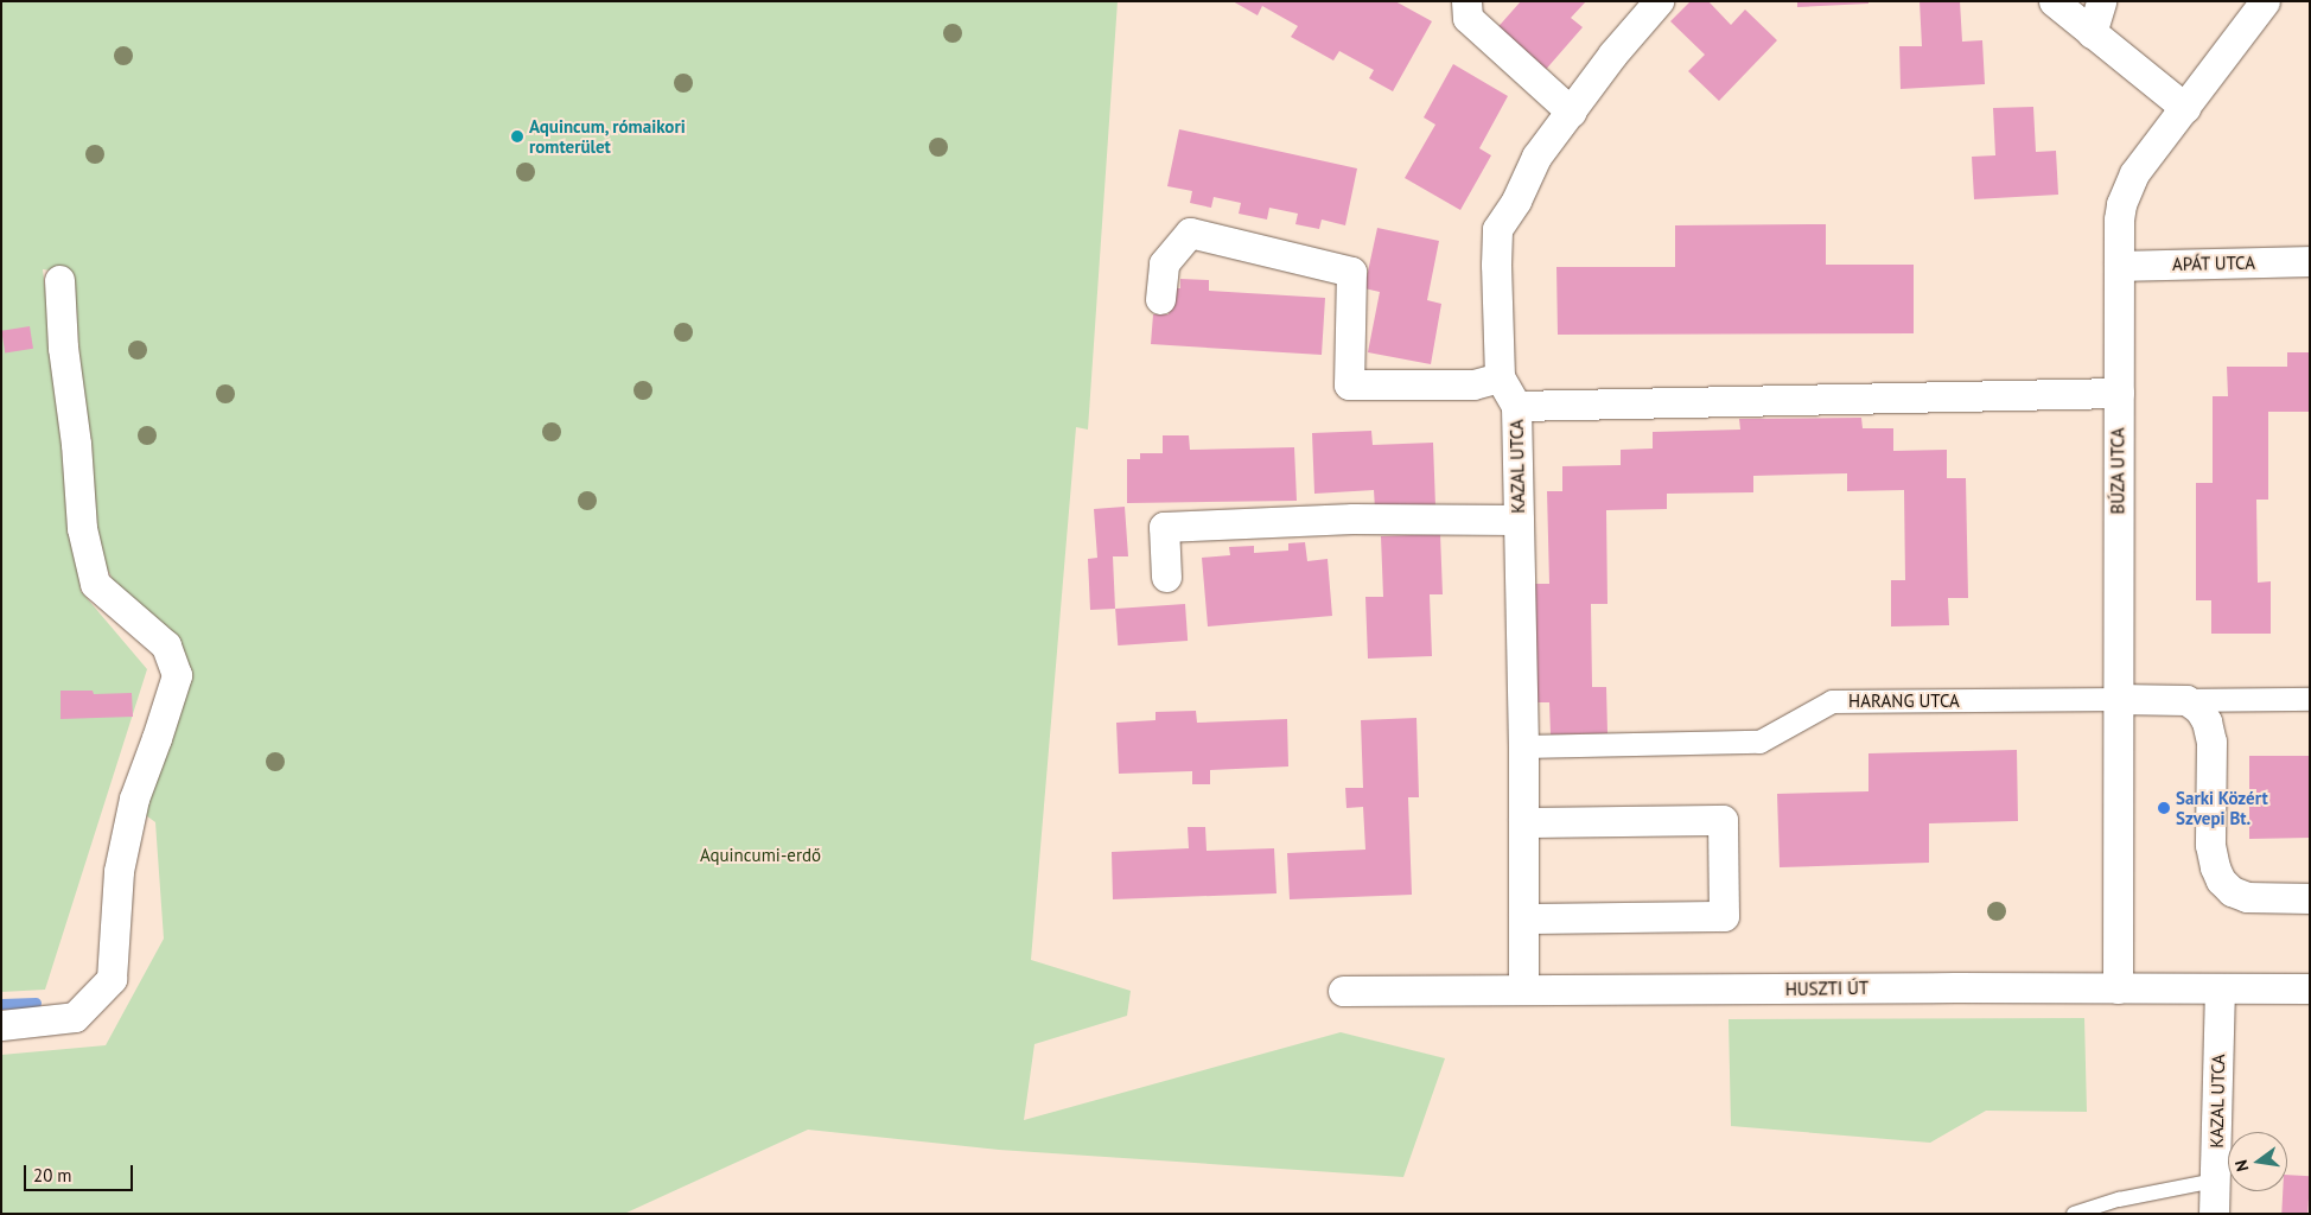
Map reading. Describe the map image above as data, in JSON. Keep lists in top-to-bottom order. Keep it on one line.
{"streets":{"street":["APÁT UTCA","KAZAL UTCA","BÚZA UTCA","HARANG UTCA","HUSZTI ÚT"]},"crossings":[["APÁT UTCA","BÚZA UTCA"],["KAZAL UTCA","HARANG UTCA"],["KAZAL UTCA","HUSZTI ÚT"],["BÚZA UTCA","HARANG UTCA"],["BÚZA UTCA","HUSZTI ÚT"]],"parks":["Aquincumi-erdő"],"places":["Aquincum, rómaikori romterület","Sarki Közért Szvepi Bt."],"scale_bar":"20 m","north":"left"}
